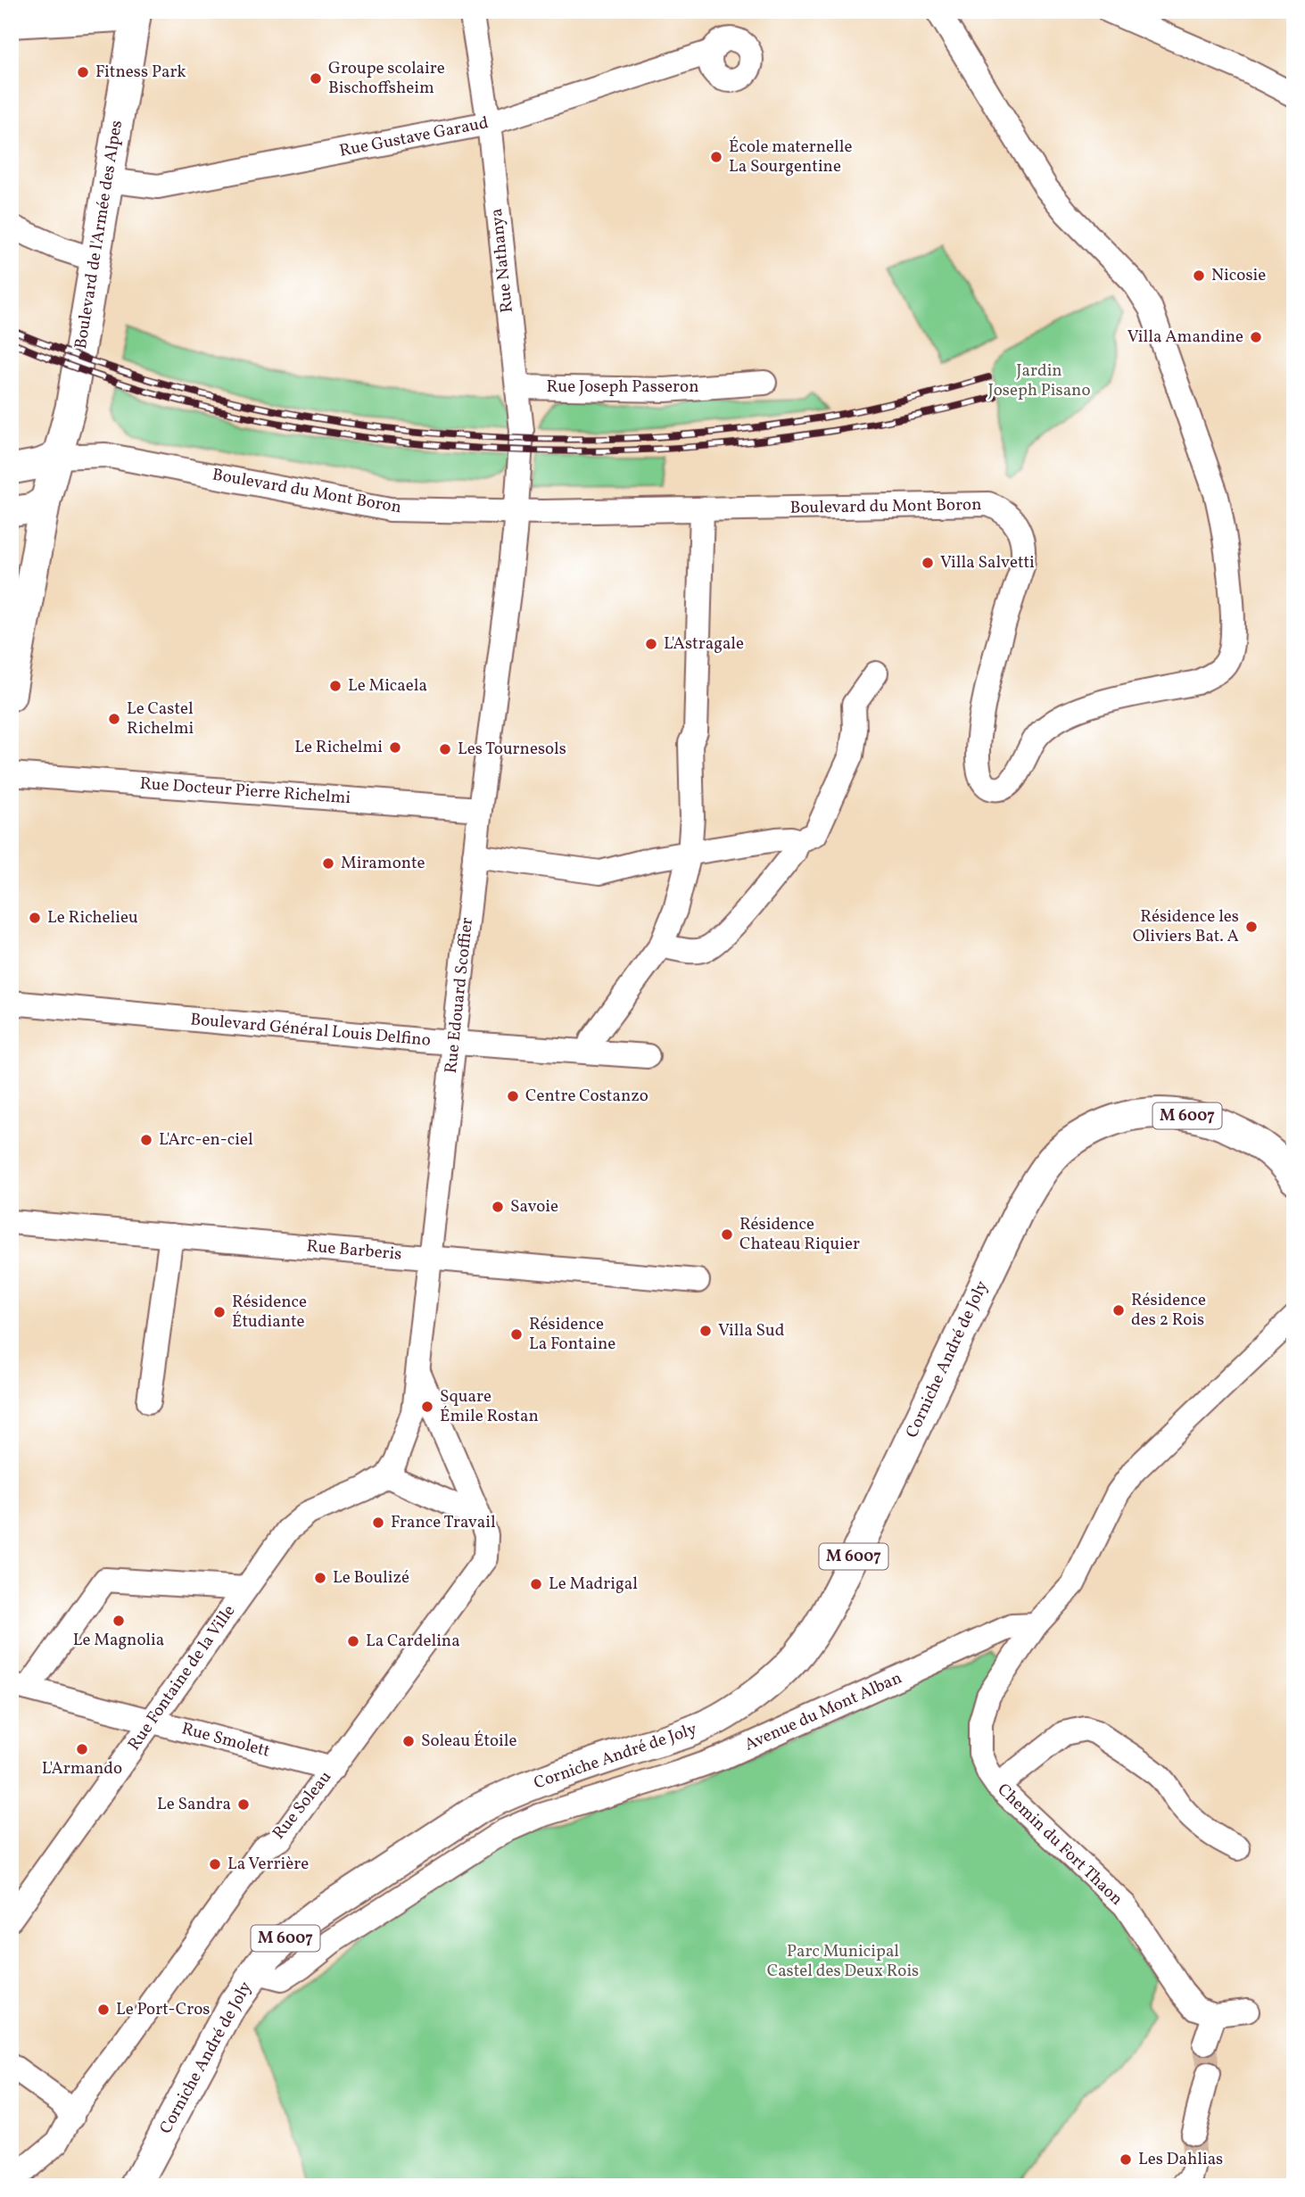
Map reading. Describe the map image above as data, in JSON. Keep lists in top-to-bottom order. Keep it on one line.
{"streets":{"main road":["Boulevard de l'Armée des Alpes","M 6007","Corniche André de Joly"],"street":["Rue Gustave Garaud","Rue Nathanya","Rue Joseph Passeron","Boulevard du Mont Boron","Rue Docteur Pierre Richelmi","Rue Edouard Scoffier","Boulevard Général Louis Delfino","Rue Barberis","Rue Fontaine de la Ville","Avenue du Mont Alban","Rue Smolett","Rue Soleau","Chemin du Fort Thaon"]},"crossings":[["Rue Gustave Garaud","Boulevard de l'Armée des Alpes"],["Rue Gustave Garaud","Rue Nathanya"],["Boulevard de l'Armée des Alpes","Boulevard du Mont Boron"],["Rue Nathanya","Rue Joseph Passeron"],["Rue Nathanya","Boulevard du Mont Boron"],["Rue Nathanya","Rue Edouard Scoffier"],["Boulevard du Mont Boron","Rue Edouard Scoffier"],["Rue Docteur Pierre Richelmi","Rue Edouard Scoffier"],["Rue Edouard Scoffier","Boulevard Général Louis Delfino"],["Rue Edouard Scoffier","Rue Barberis"],["Rue Edouard Scoffier","Rue Fontaine de la Ville"],["Rue Edouard Scoffier","Rue Soleau"],["Corniche André de Joly","Avenue du Mont Alban"],["Rue Fontaine de la Ville","Rue Smolett"],["Avenue du Mont Alban","Chemin du Fort Thaon"],["Rue Smolett","Rue Soleau"]],"parks":["Jardin Joseph Pisano","Parc Municipal Castel des Deux Rois"],"places":["Fitness Park","Groupe scolaire Bischoffsheim","École maternelle La Sourgentine","Nicosie","Villa Amandine","Villa Salvetti","L'Astragale","Le Micaela","Le Castel Richelmi","Le Richelmi","Les Tournesols","Miramonte","Le Richelieu","Résidence les Oliviers Bat. A","Centre Costanzo","L'Arc-en-ciel","Savoie","Résidence Chateau Riquier","Résidence des 2 Rois","Résidence Étudiante","Villa Sud","Résidence La Fontaine","Square Émile Rostan","France Travail","Le Boulizé","Le Madrigal","Le Magnolia","La Cardelina","Soleau Étoile","L'Armando","Le Sandra","La Verrière","Le Port-Cros","Les Dahlias"]}
